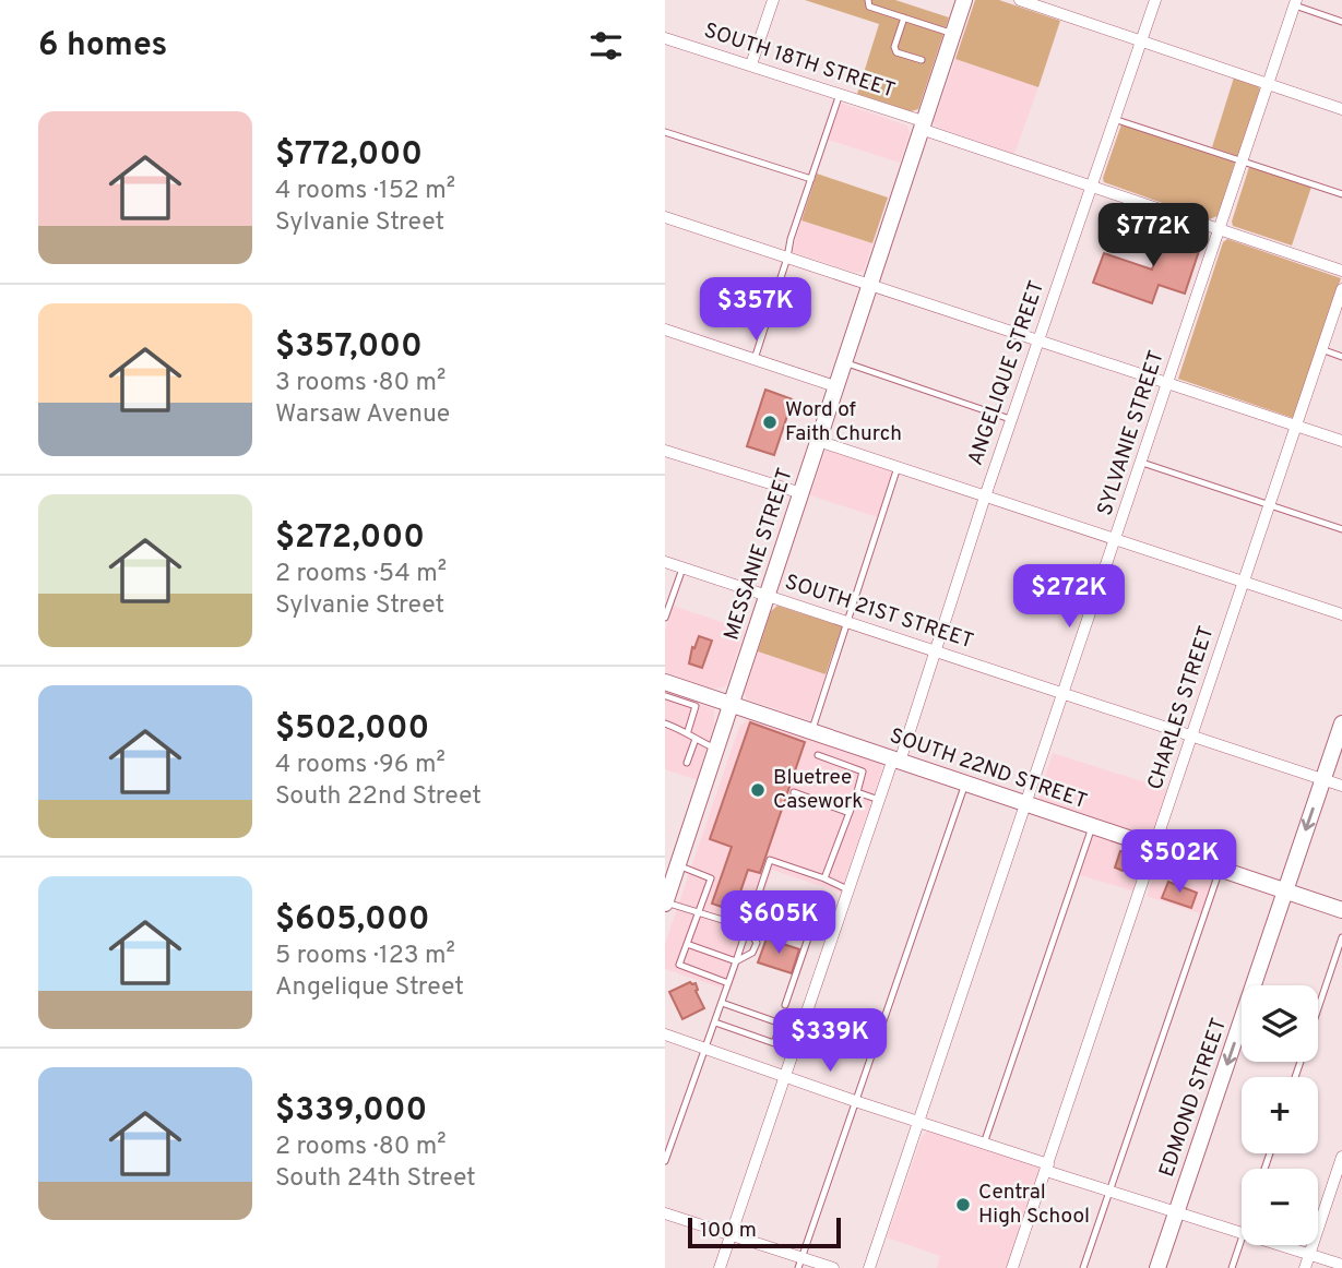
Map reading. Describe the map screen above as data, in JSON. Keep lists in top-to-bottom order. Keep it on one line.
{"streets":{"street":["SOUTH 18TH STREET","ANGELIQUE STREET","SYLVANIE STREET","MESSANIE STREET","SOUTH 21ST STREET","CHARLES STREET","SOUTH 22ND STREET","EDMOND STREET"]},"crossings":[["SOUTH 18TH STREET","ANGELIQUE STREET"],["SOUTH 18TH STREET","SYLVANIE STREET"],["SOUTH 18TH STREET","MESSANIE STREET"],["ANGELIQUE STREET","SOUTH 21ST STREET"],["ANGELIQUE STREET","SOUTH 22ND STREET"],["SYLVANIE STREET","SOUTH 21ST STREET"],["SYLVANIE STREET","SOUTH 22ND STREET"],["MESSANIE STREET","SOUTH 21ST STREET"],["MESSANIE STREET","SOUTH 22ND STREET"],["SOUTH 21ST STREET","CHARLES STREET"],["SOUTH 21ST STREET","EDMOND STREET"],["CHARLES STREET","SOUTH 22ND STREET"],["SOUTH 22ND STREET","EDMOND STREET"]],"one_way":["EDMOND STREET"],"places":["Word of Faith Church","Bluetree Casework","Central High School"],"scale_bar":"100 m","page":{"heading":"6 homes","list":[{"name":"$772,000","note":"4 rooms · 152 m² · Sylvanie Street"},{"name":"$357,000","note":"3 rooms · 80 m² · Warsaw Avenue"},{"name":"$272,000","note":"2 rooms · 54 m² · Sylvanie Street"},{"name":"$502,000","note":"4 rooms · 96 m² · South 22nd Street"},{"name":"$605,000","note":"5 rooms · 123 m² · Angelique Street"},{"name":"$339,000","note":"2 rooms · 80 m² · South 24th Street"}],"price":["$772K","$357K","$272K","$502K","$605K","$339K"],"map_buttons":["+","−"],"scale":"100 m"}}
